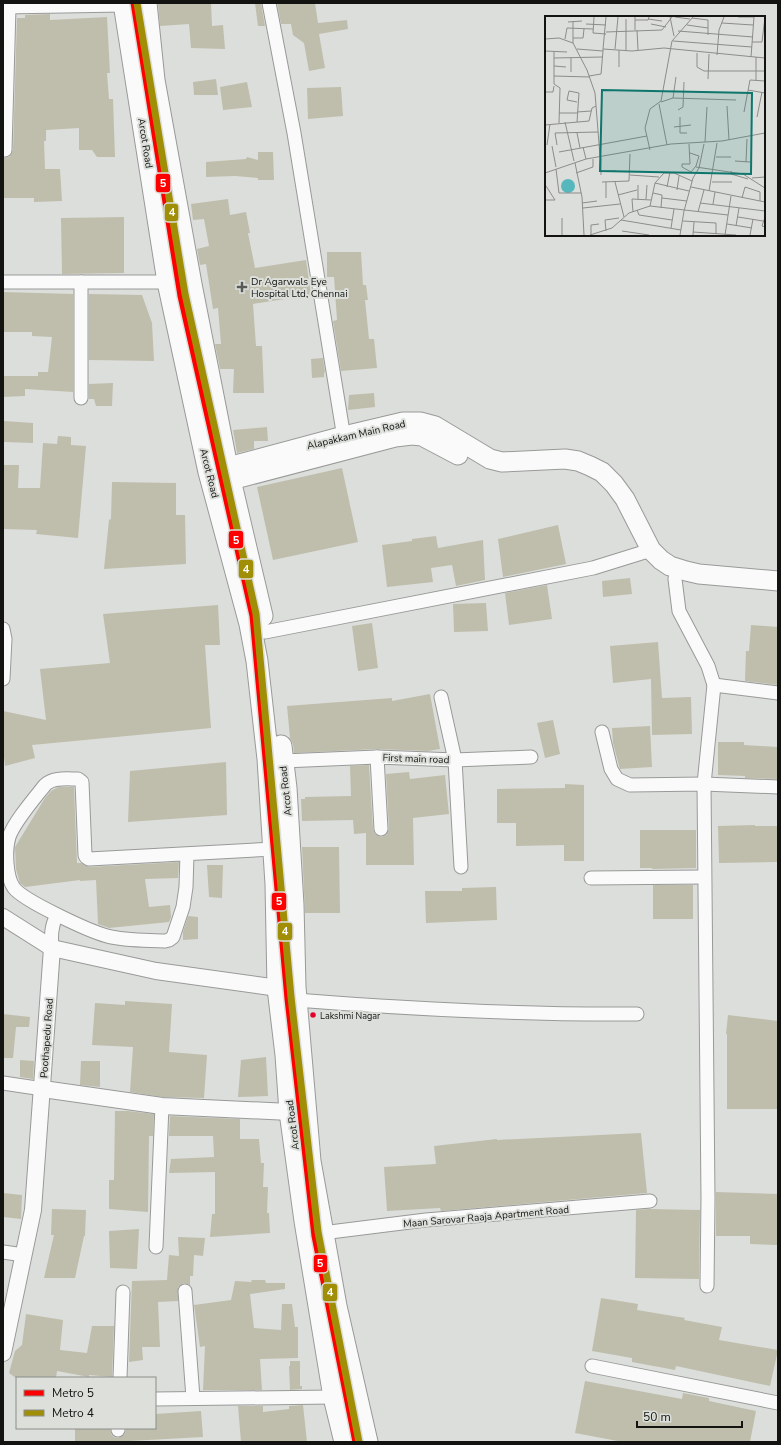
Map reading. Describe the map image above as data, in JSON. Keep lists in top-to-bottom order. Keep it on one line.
{"streets":{"main road":["Arcot Road","Alapakkam Main Road"],"street":["First main road","Poothapedu Road","Maan Sarovar Raaja Apartment Road"]},"crossings":[["Arcot Road","Alapakkam Main Road"],["Arcot Road","Maan Sarovar Raaja Apartment Road"]],"places":{"health":["Dr Agarwals Eye Hospital Ltd, Chennai"],"other":["Lakshmi Nagar"]},"lines":["metro line 5","metro line 4"],"legend":["Metro 5","Metro 4"],"scale_bar":"50 m"}
